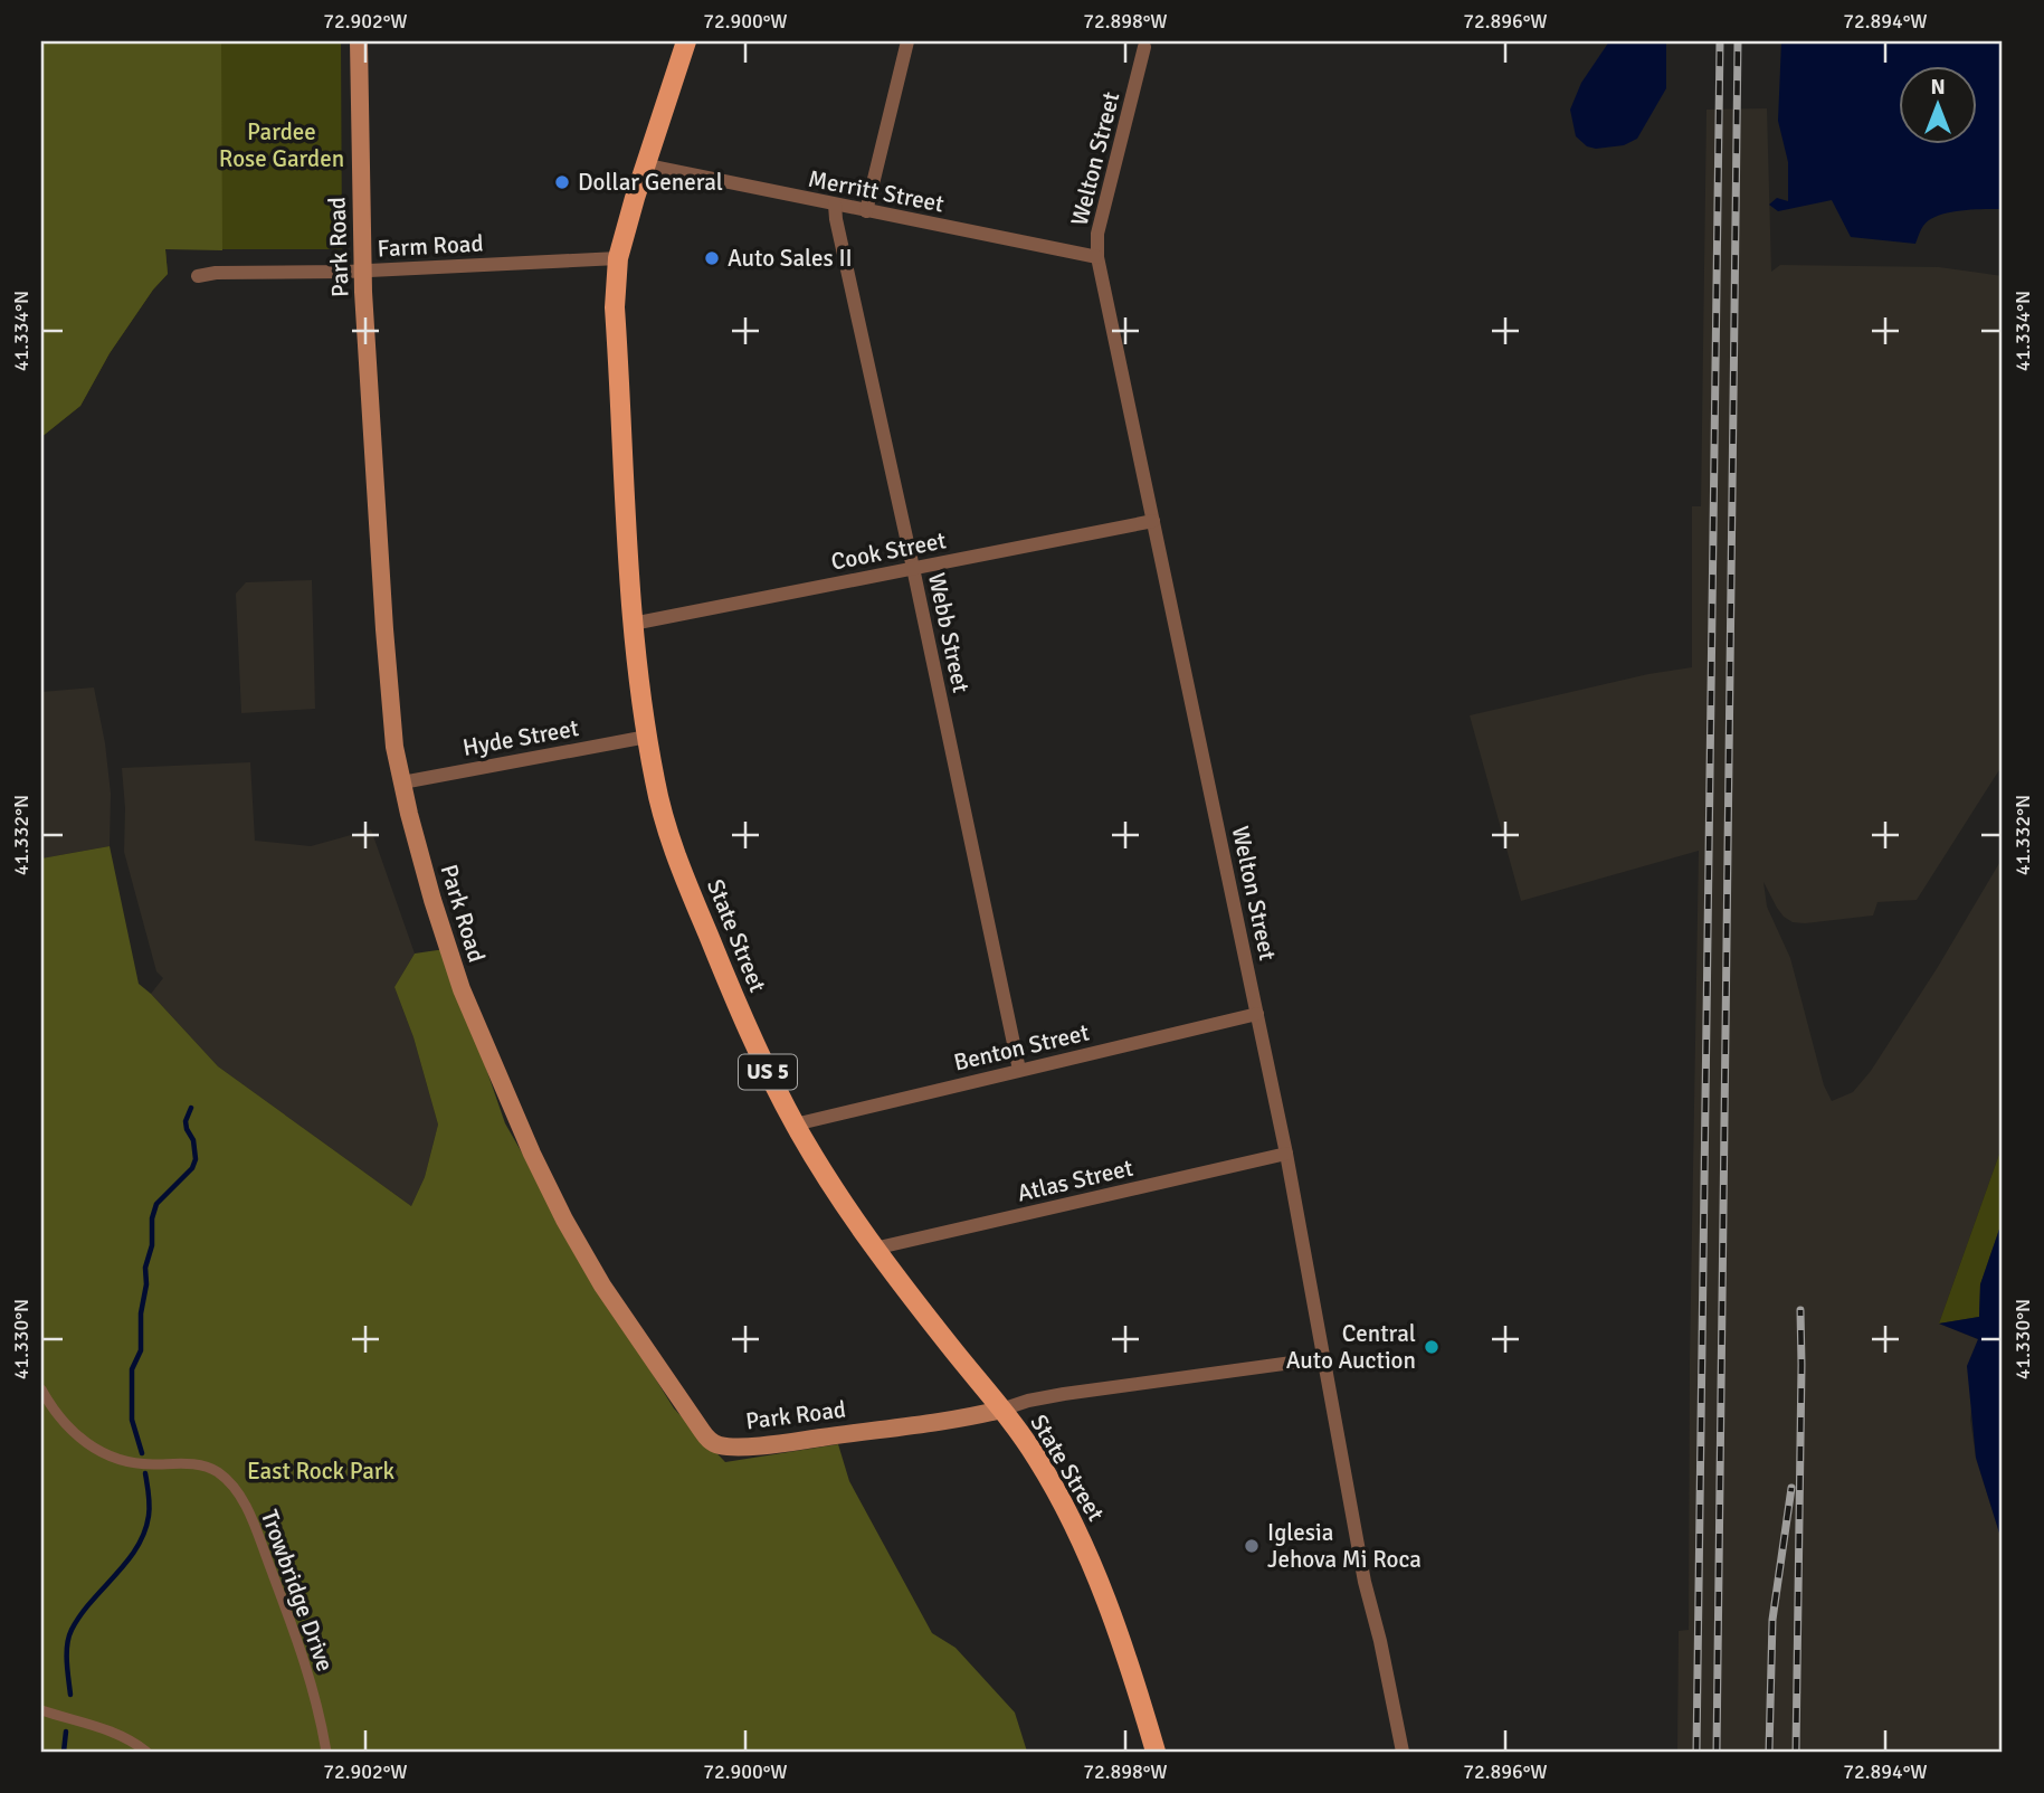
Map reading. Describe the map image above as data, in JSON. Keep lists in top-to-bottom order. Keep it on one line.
{"streets":{"main road":["Park Road","State Street","US 5"],"street":["Welton Street","Merritt Street","Farm Road","Cook Street","Webb Street","Hyde Street","Benton Street","Atlas Street","Trowbridge Drive"]},"crossings":[["Welton Street","Merritt Street"],["Welton Street","Cook Street"],["Welton Street","Benton Street"],["Welton Street","Atlas Street"],["Merritt Street","Webb Street"],["Merritt Street","State Street"],["Farm Road","Park Road"],["Farm Road","State Street"],["Park Road","Hyde Street"],["Park Road","State Street"],["Cook Street","Webb Street"],["Cook Street","State Street"],["Webb Street","Benton Street"],["Hyde Street","State Street"],["State Street","Benton Street"],["State Street","Atlas Street"]],"parks":["Pardee Rose Garden","East Rock Park"],"places":["Dollar General","Auto Sales II","Central Auto Auction","Iglesia Jehova Mi Roca"],"north":"top","coordinates":["72.902°W","72.900°W","72.898°W","72.896°W","72.894°W","41.334°N","41.332°N","41.330°N"]}
